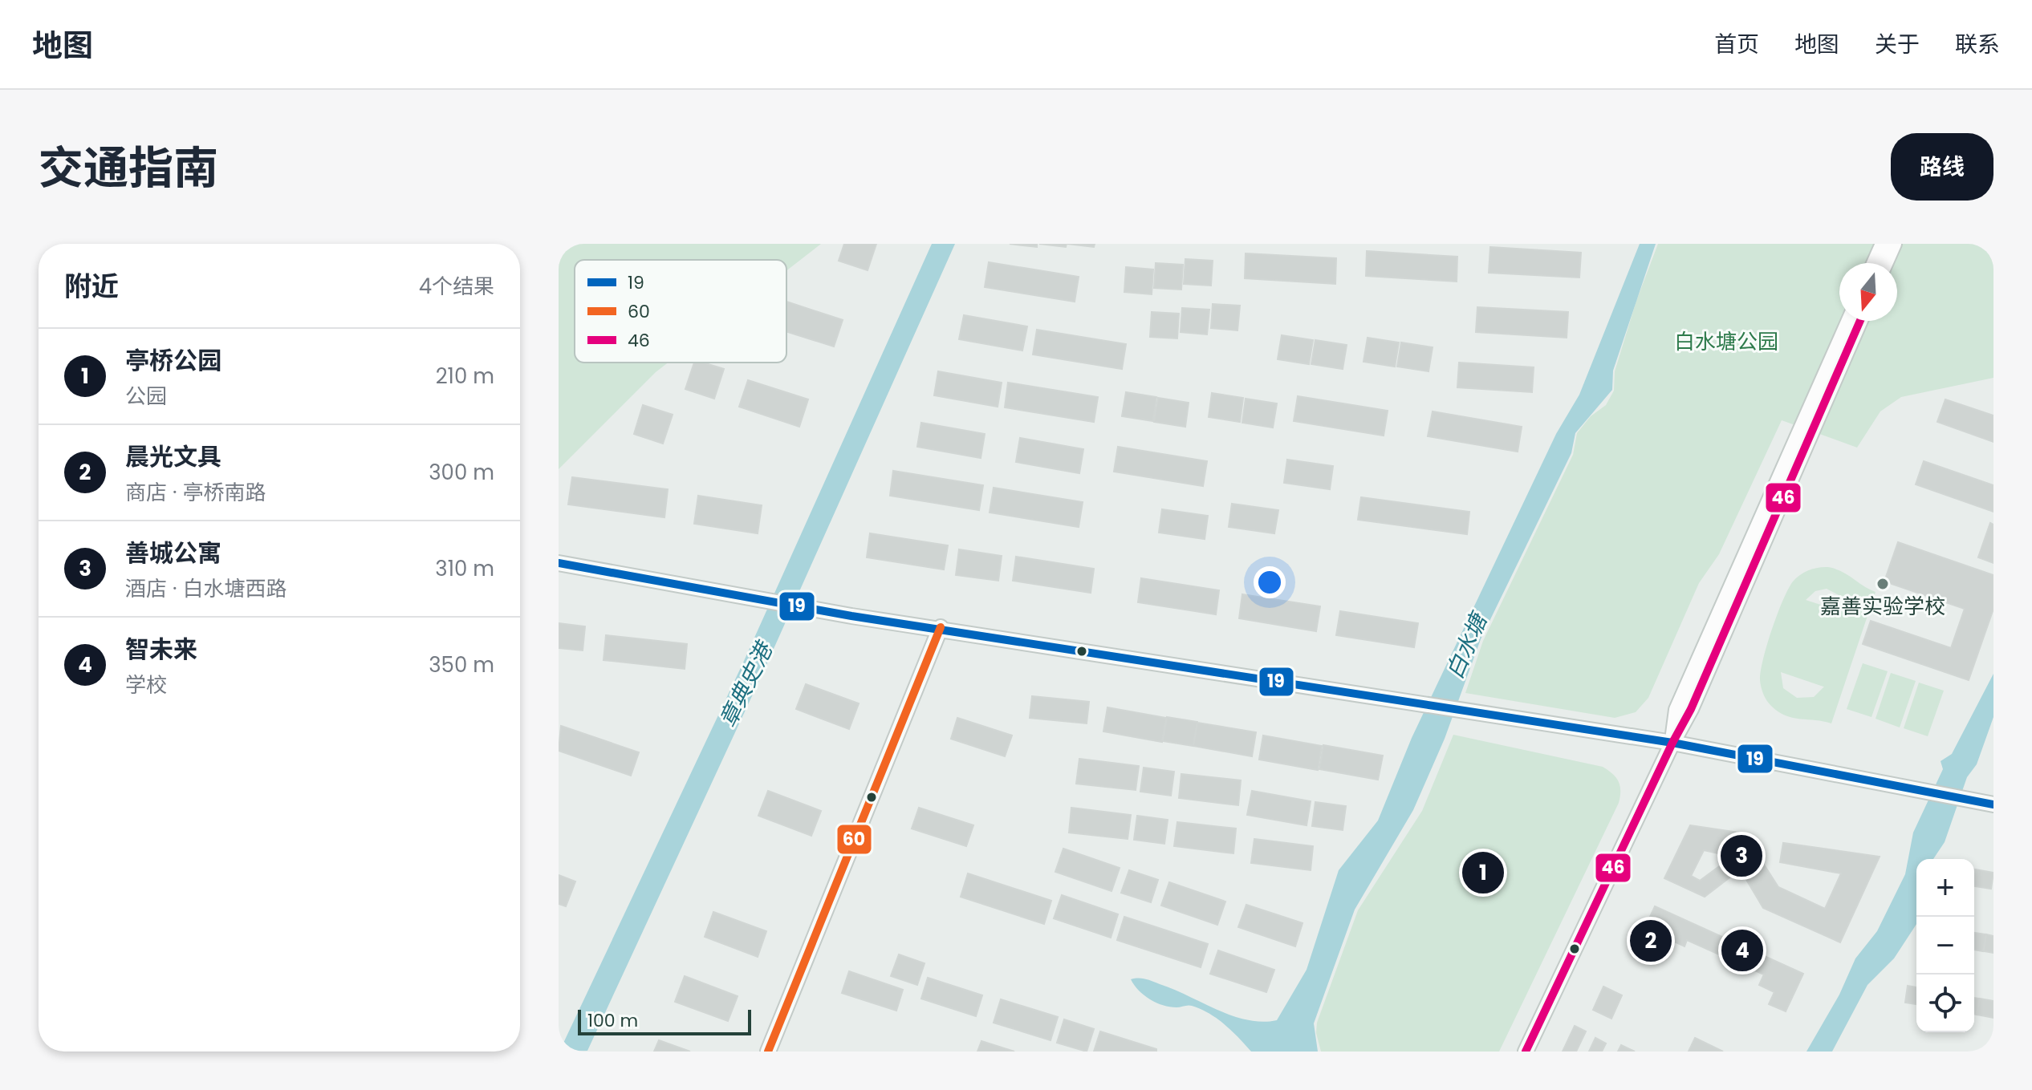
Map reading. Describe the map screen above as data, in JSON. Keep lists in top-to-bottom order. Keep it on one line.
{"water":["白水塘","章典史港"],"parks":["白水塘公园"],"places":["嘉善实验学校"],"lines":["transit line 46","transit line 19","transit line 60"],"legend":["19","60","46"],"scale_bar":"100 m","north":"bottom","page":{"header":"地图","nav":["首页","地图","关于","联系"],"title":"交通指南","buttons":"路线","heading":["附近","4个结果"],"list":[{"mark":"1","name":"亭桥公园","note":"公园","value":"210 m"},{"mark":"2","name":"晨光文具","note":"商店 · 亭桥南路","value":"300 m"},{"mark":"3","name":"善城公寓","note":"酒店 · 白水塘西路","value":"310 m"},{"mark":"4","name":"智未来","note":"学校","value":"350 m"}],"pins":["3","1","2","4"],"map_buttons":["+","−"],"scale":"100 m"}}
